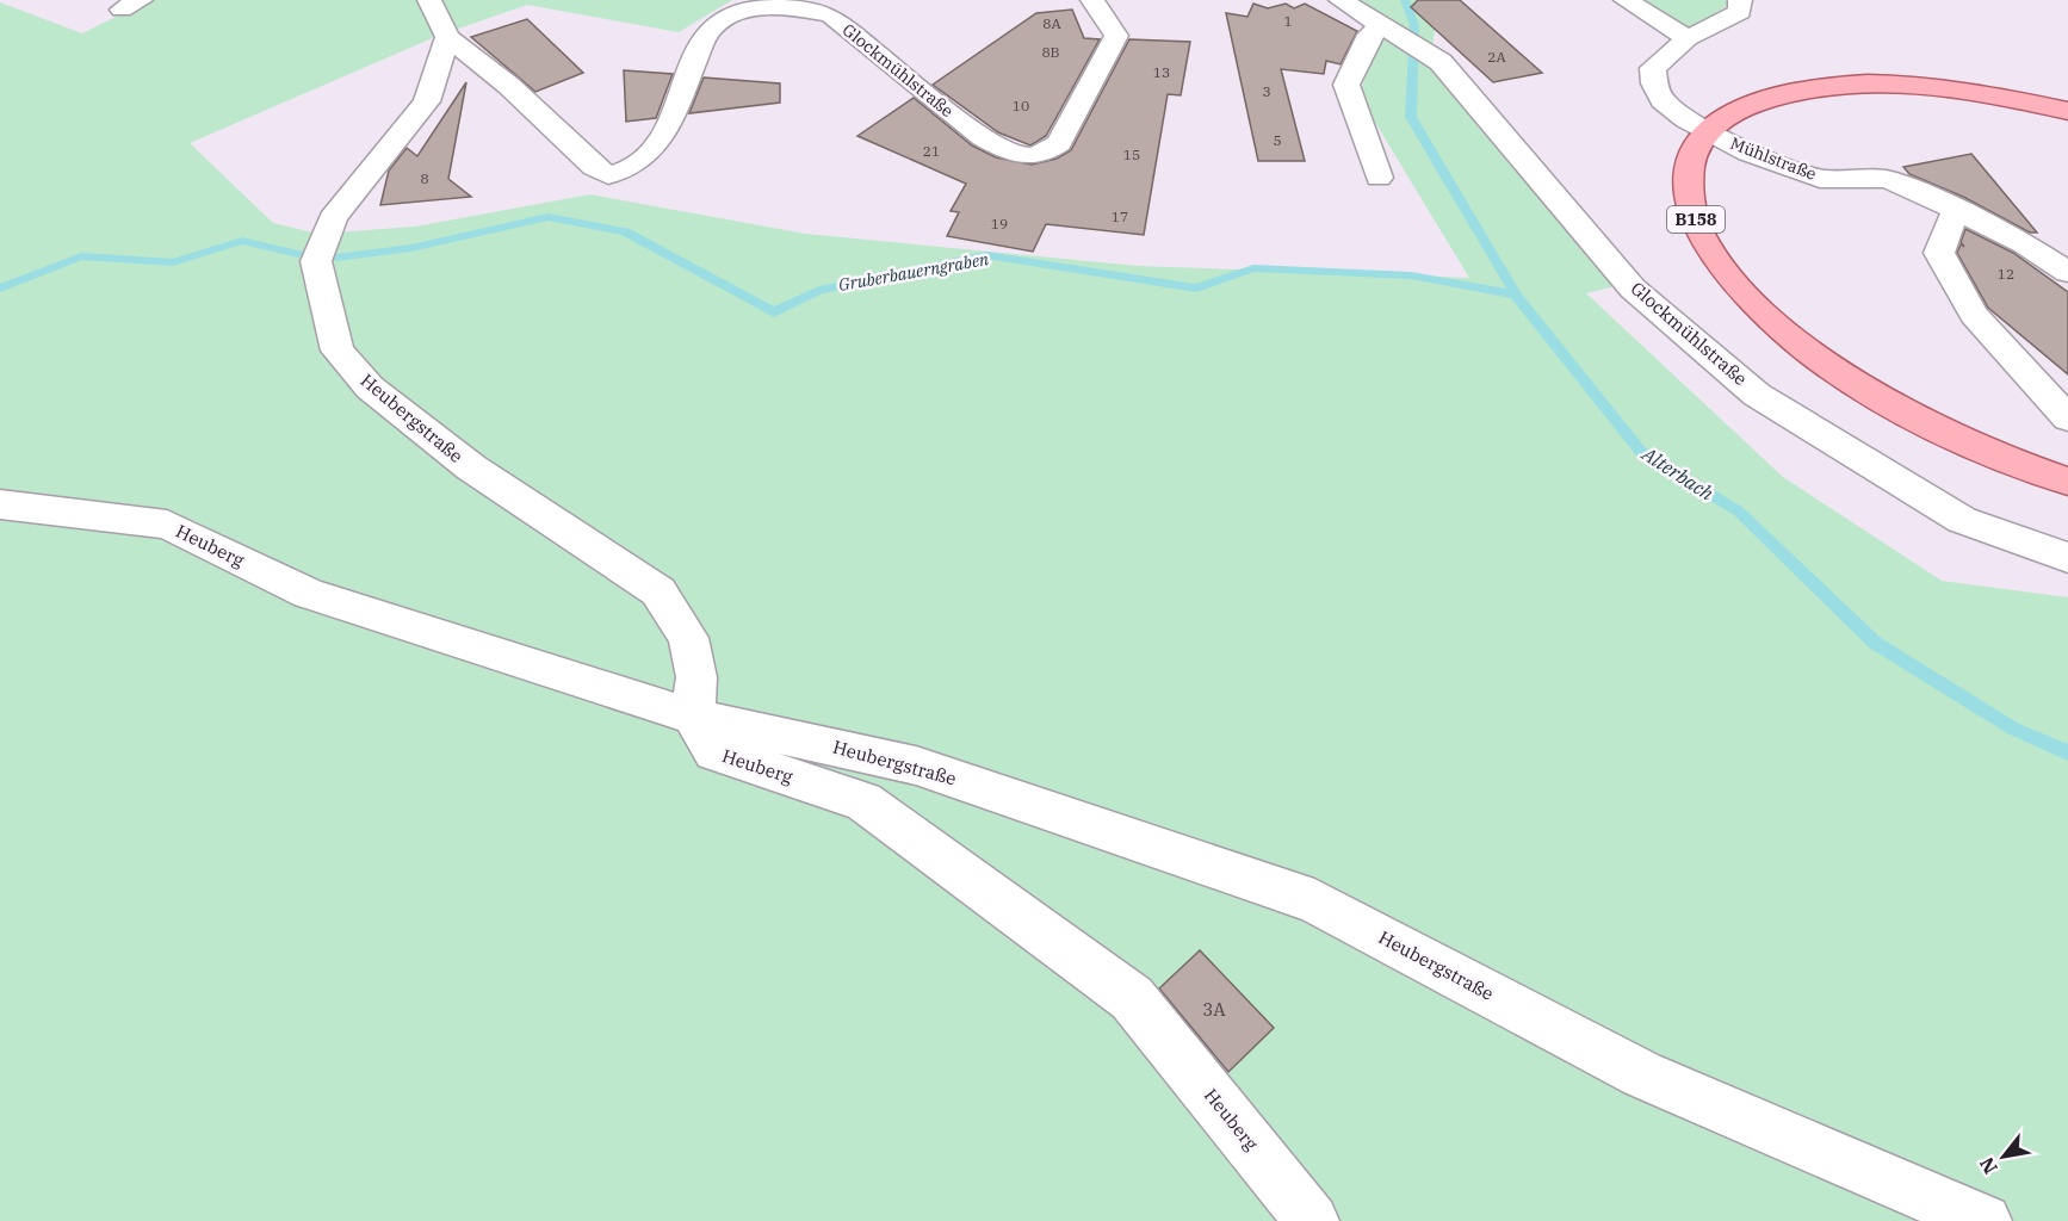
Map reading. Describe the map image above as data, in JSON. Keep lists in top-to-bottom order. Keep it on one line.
{"streets":{"main road":["B158"],"street":["Glockmühlstraße","Mühlstraße","Heubergstraße","Heuberg"]},"crossings":[["Glockmühlstraße","Heubergstraße"],["Mühlstraße","B158"],["Heubergstraße","Heuberg"]],"water":["Gruberbauerngraben","Alterbach"],"house_numbers":["1","8A","8B","2A","13","3","10","5","21","15","8","17","19","12","3A"],"north":"bottom left"}
